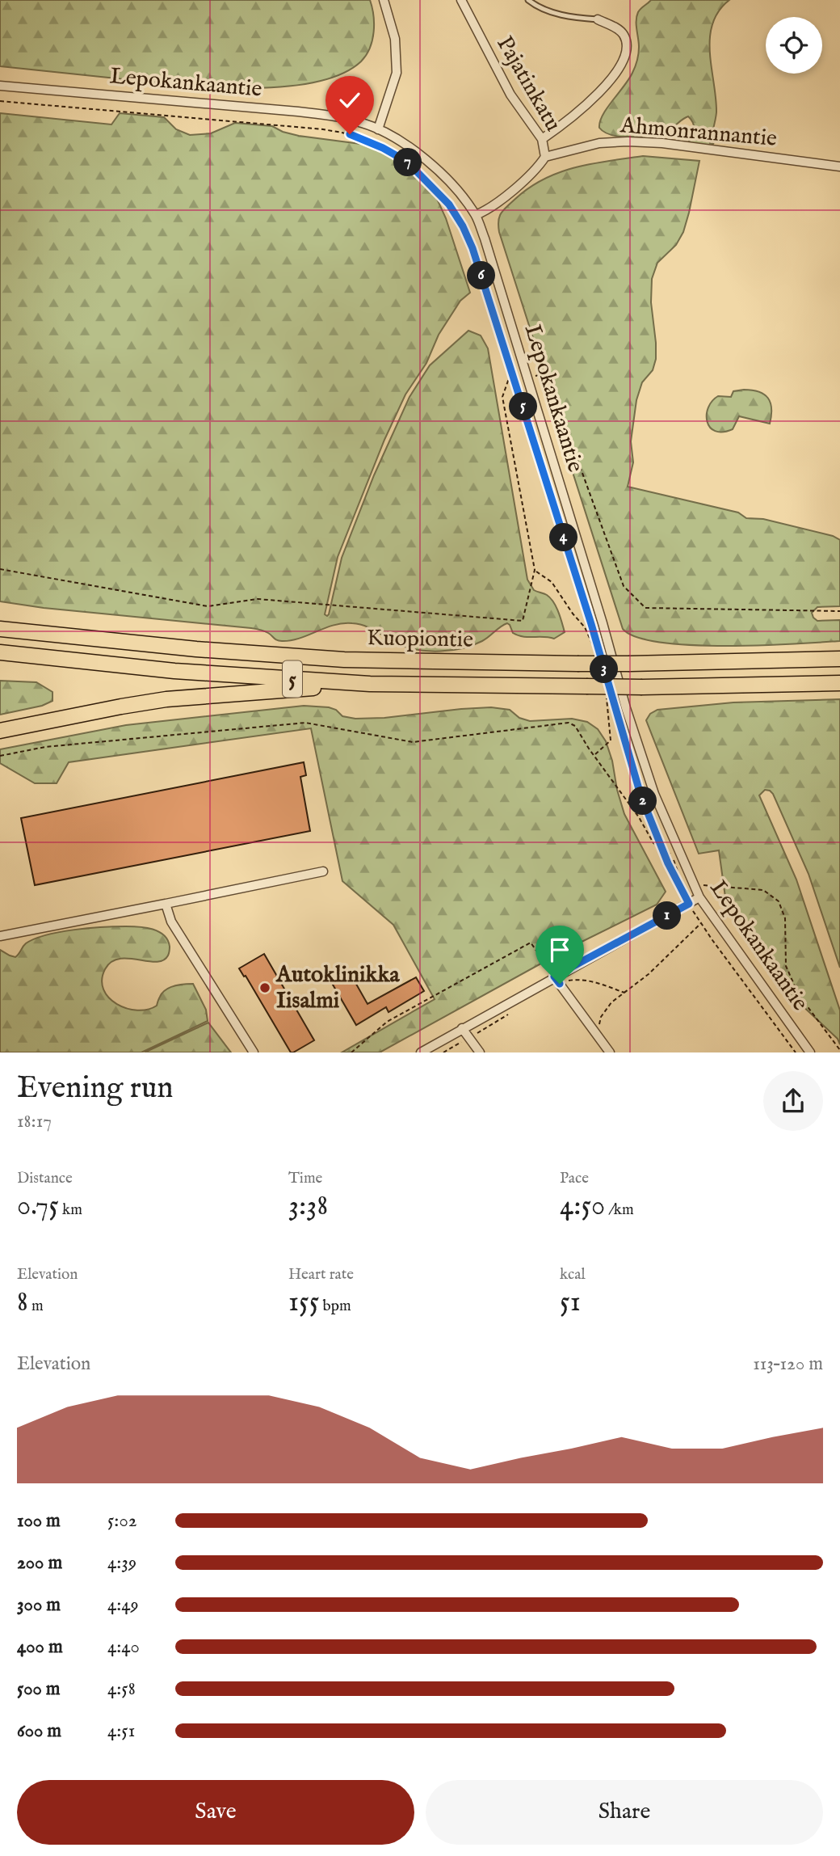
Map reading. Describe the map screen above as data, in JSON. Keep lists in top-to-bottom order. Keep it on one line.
{"streets":{"highway":["Kuopiontie","5"],"street":["Lepokankaantie","Pajatinkatu","Ahmonrannantie"]},"crossings":[["Pajatinkatu","Ahmonrannantie"]],"places":["Autoklinikka Iisalmi"],"page":{"pins":["7","6","5","4","3","2","1"],"heading":["Evening run","18:17"],"stats":[["Distance","0.75 km"],["Time","3:38"],["Pace","4:50 /km"],["Elevation","8 m"],["Heart rate","155 bpm"],["kcal","51"]],"chart":["Elevation","113–120 m"],"list":[{"name":"100 m","note":"5:02"},{"name":"200 m","note":"4:39"},{"name":"300 m","note":"4:49"},{"name":"400 m","note":"4:40"},{"name":"500 m","note":"4:58"},{"name":"600 m","note":"4:51"}],"buttons":["Save","Share"]}}
